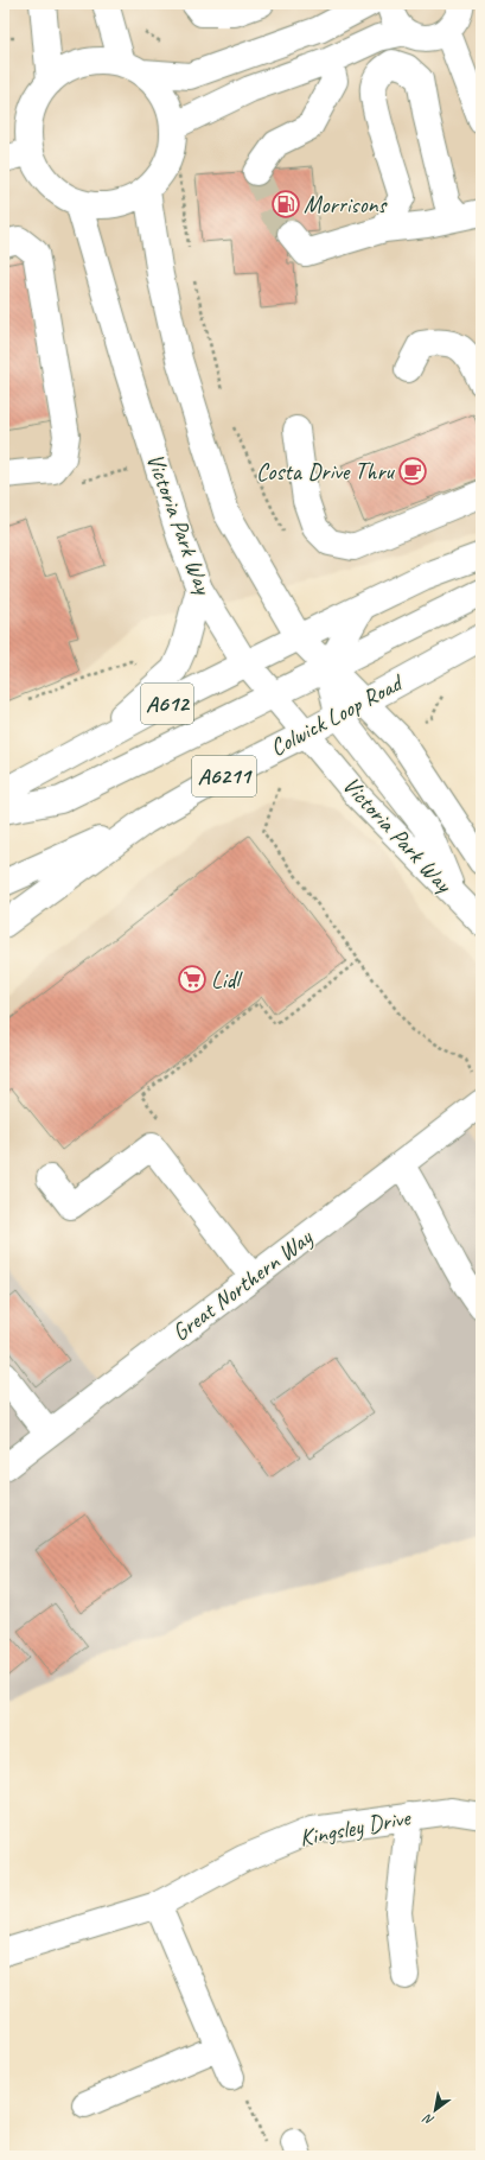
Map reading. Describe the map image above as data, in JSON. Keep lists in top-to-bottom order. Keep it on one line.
{"streets":{"street":["Victoria Park Way","A612","Colwick Loop Road","A6211","Great Northern Way","Kingsley Drive"]},"crossings":[["Victoria Park Way","A612"],["Victoria Park Way","Colwick Loop Road"]],"places":{"fuel station":["Morrisons"],"cafe":["Costa Drive Thru"],"supermarket":["Lidl"]},"north":"bottom left"}
